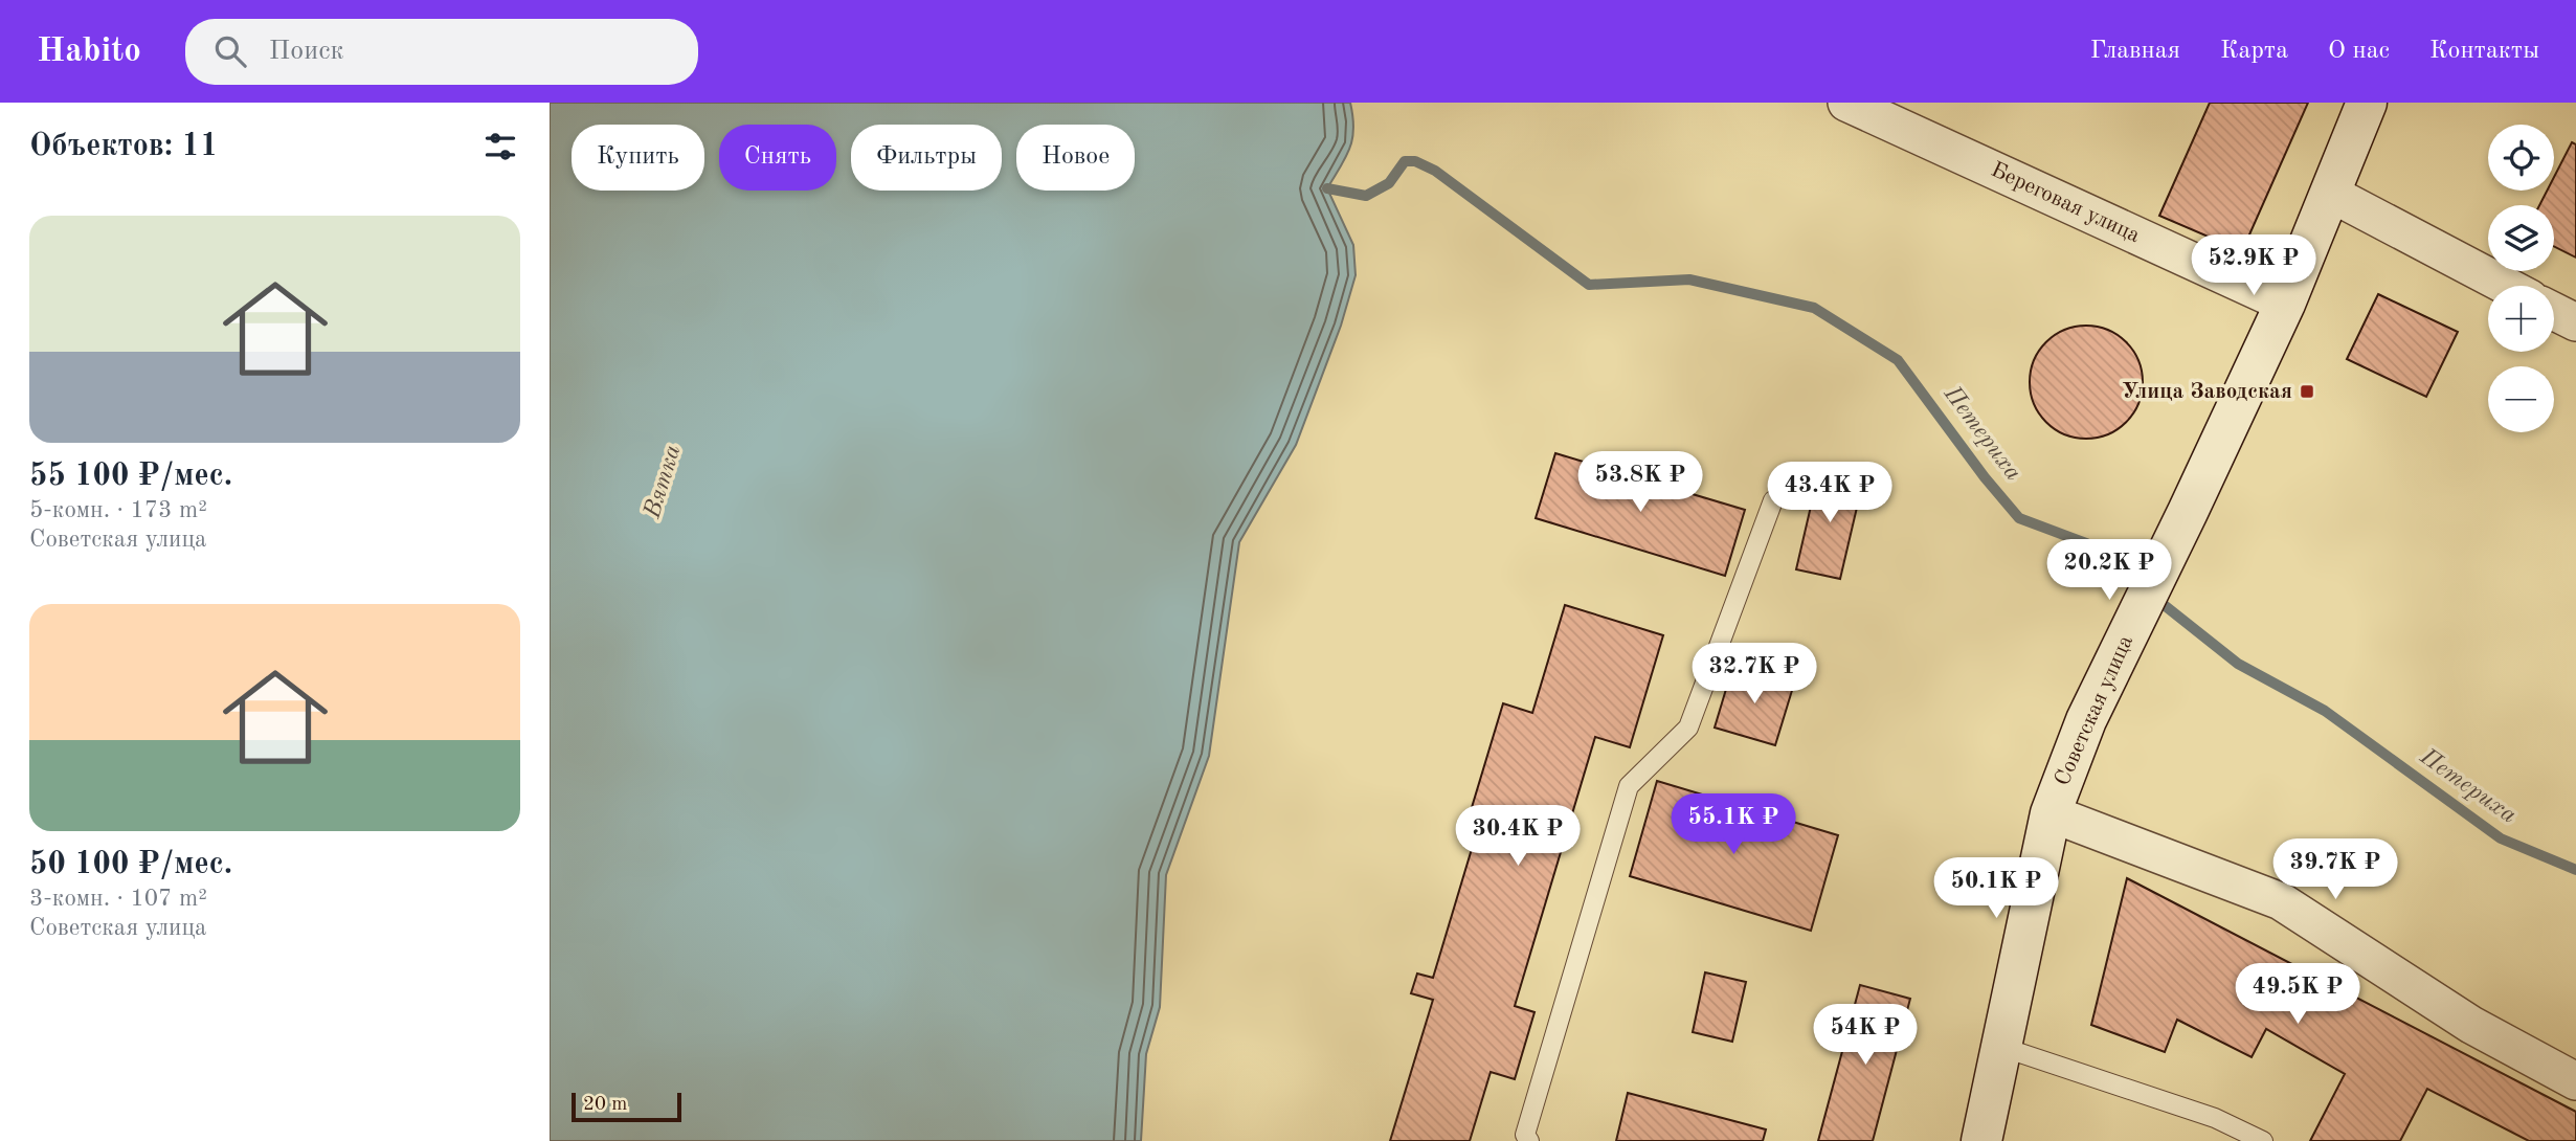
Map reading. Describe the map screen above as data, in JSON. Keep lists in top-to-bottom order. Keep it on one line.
{"streets":{"main road":["Советская улица"],"street":["Береговая улица"]},"crossings":[["Береговая улица","Советская улица"]],"water":["Петериха","Вятка"],"places":{"transit":["Улица Заводская"]},"scale_bar":"20 m","page":{"header":"Habito","search":"Поиск","nav":["Главная","Карта","О нас","Контакты"],"heading":"Объектов: 11","map_buttons":["+","−"],"chip":["Купить","Снять","Фильтры","Новое"],"list":[{"name":"55 100 ₽/мес.","note":"5-комн. · 173 m² · Советская улица"},{"name":"50 100 ₽/мес.","note":"3-комн. · 107 m² · Советская улица"}],"price":["52.9K ₽","53.8K ₽","43.4K ₽","20.2K ₽","32.7K ₽","55.1K ₽","30.4K ₽","39.7K ₽","50.1K ₽","49.5K ₽","54K ₽"],"scale":"20 m"}}
